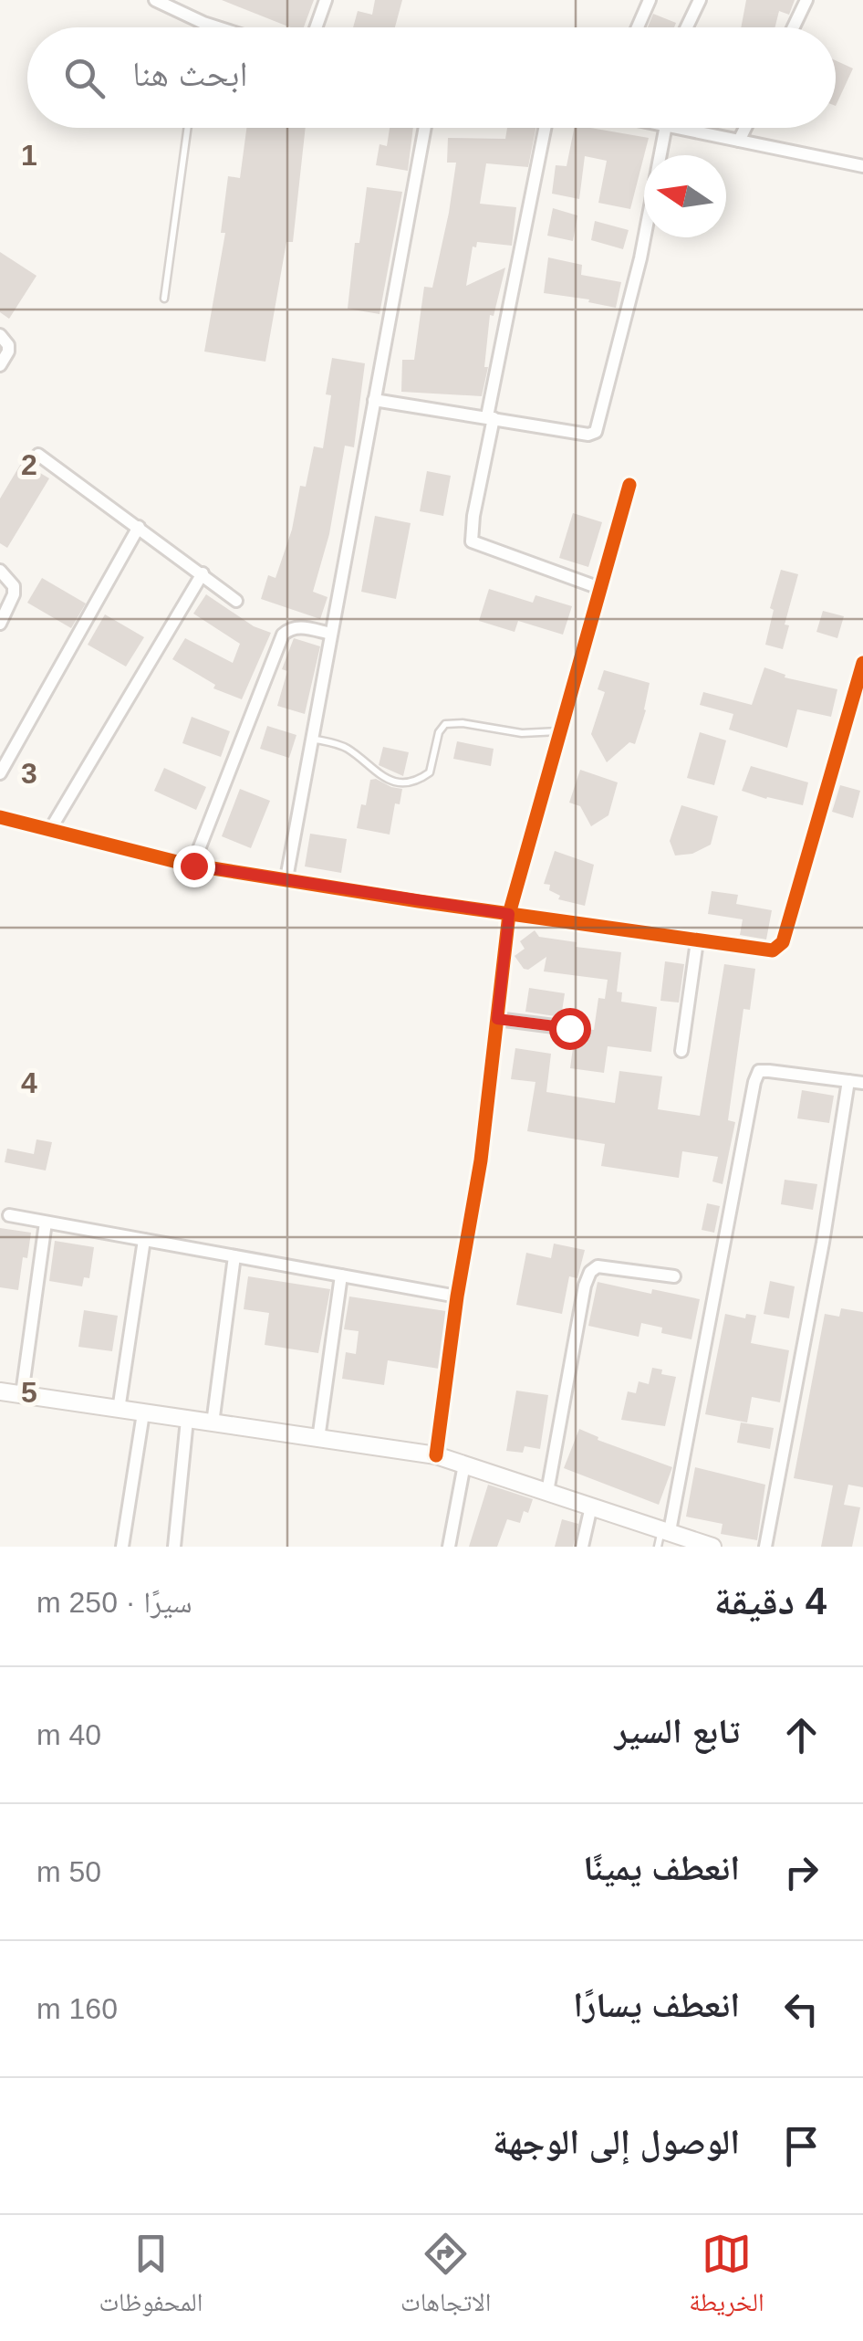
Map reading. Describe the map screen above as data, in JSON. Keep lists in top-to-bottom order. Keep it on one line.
{"north":"left","page":{"search":"ابحث هنا","heading":["4 دقيقة","سيرًا · 250 m"],"list":[["تابع السير","40 m"],["انعطف يمينًا","50 m"],["انعطف يسارًا","160 m"],"الوصول إلى الوجهة"],"nav":["الخريطة","الاتجاهات","المحفوظات"]},"grid":{"rows":["1","2","3","4","5"]}}
